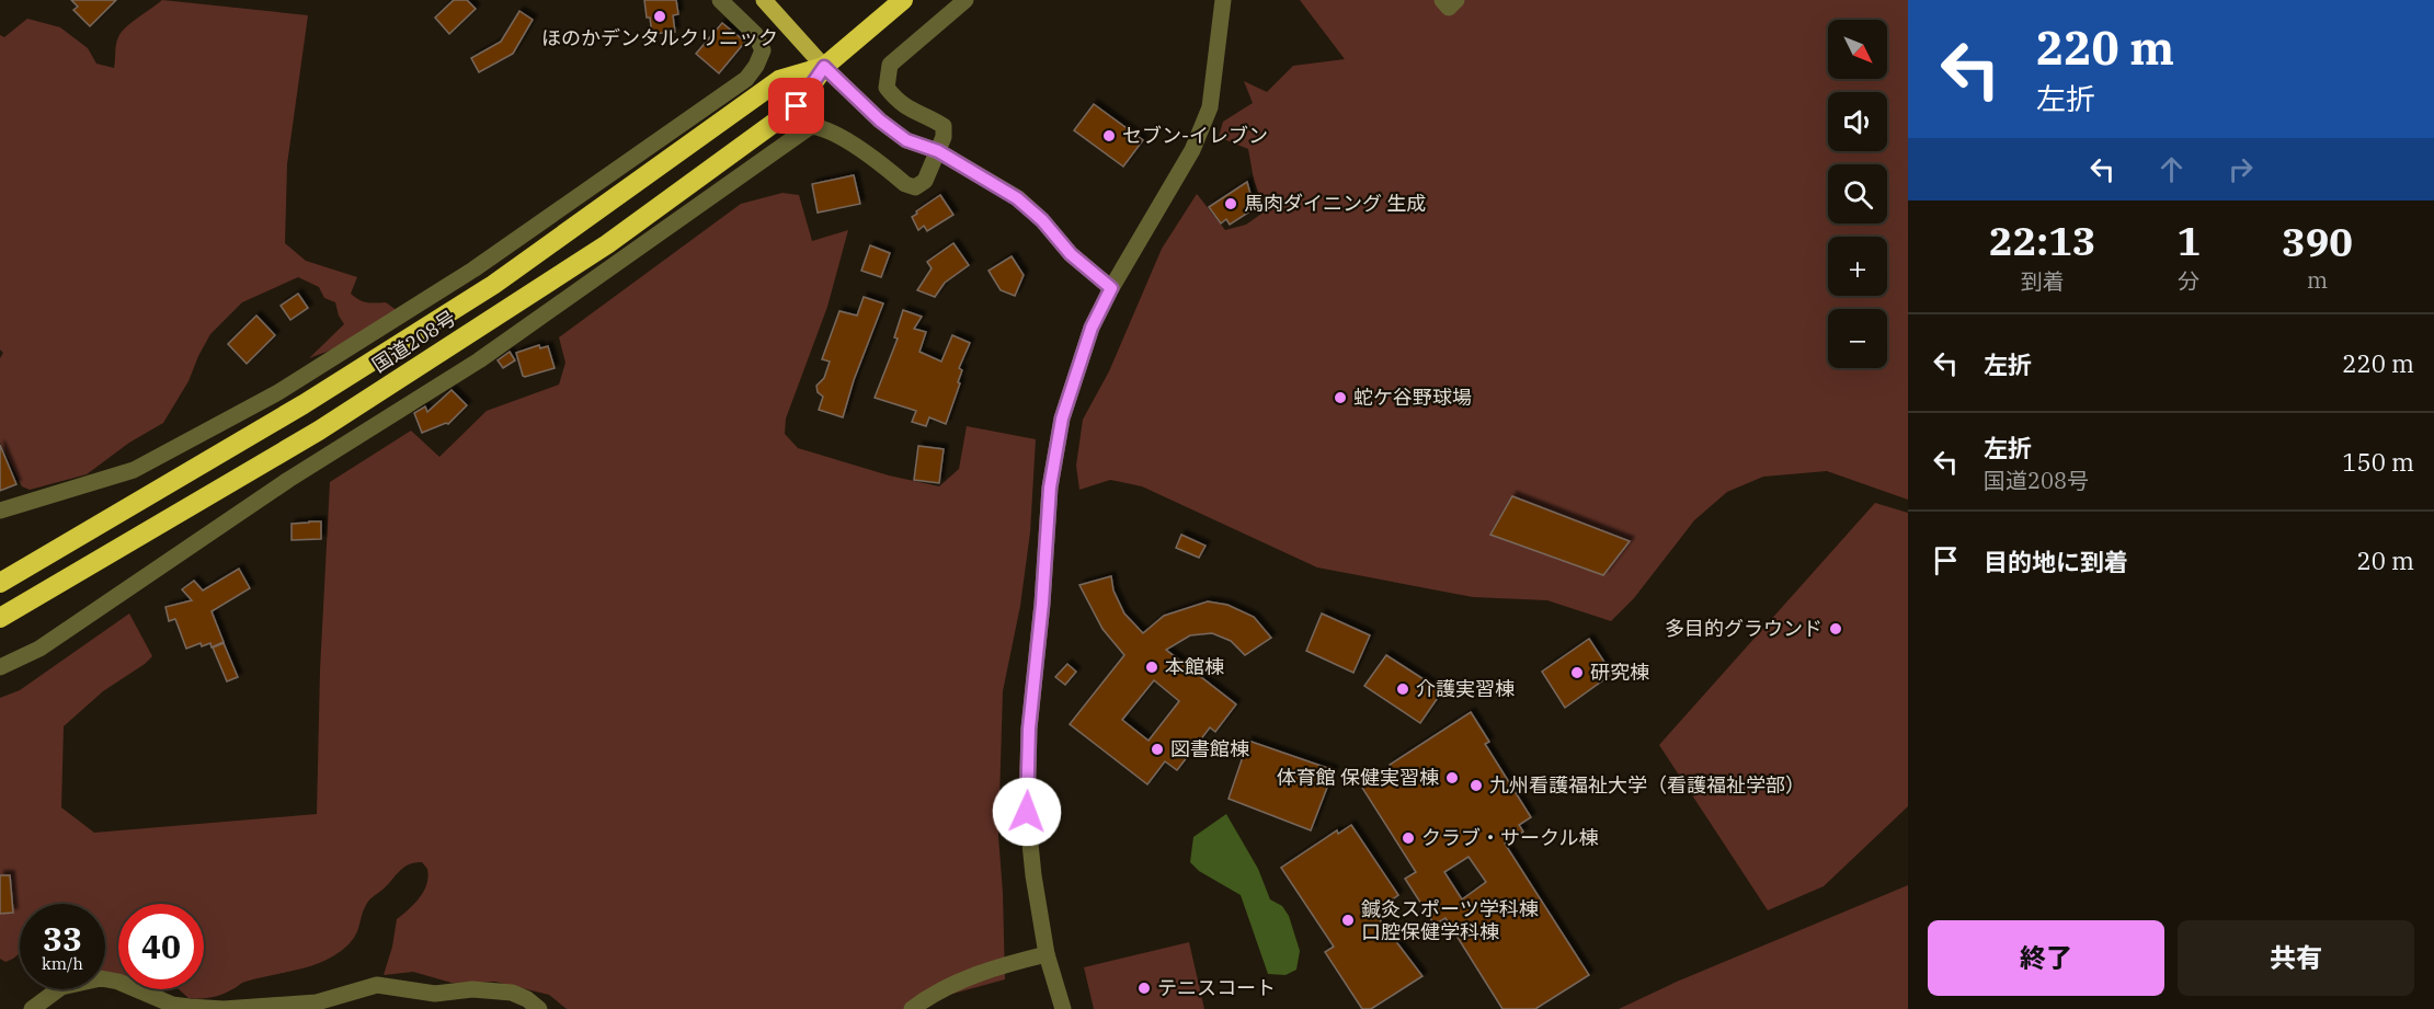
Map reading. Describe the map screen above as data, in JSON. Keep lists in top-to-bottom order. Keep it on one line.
{"streets":{"highway":["国道208号"]},"places":["ほのかデンタルクリニック","セブン-イレブン","馬肉ダイニング 生成","蛇ケ谷野球場","多目的グラウンド","本館棟","研究棟","介護実習棟","図書館棟","体育館 保健実習棟","九州看護福祉大学（看護福祉学部）","クラブ・サークル棟","鍼灸スポーツ学科棟 口腔保健学科棟","テニスコート"],"north":"bottom right","page":{"turn":["220 m","左折"],"map_buttons":["+","−"],"eta":["22:13","到着","1","分","390","m"],"list":[{"name":"左折","value":"220 m"},{"name":"左折","note":"国道208号","value":"150 m"},{"name":"目的地に到着","value":"20 m"}],"speed":"33 km/h","limit":"40","buttons":["終了","共有"]}}
